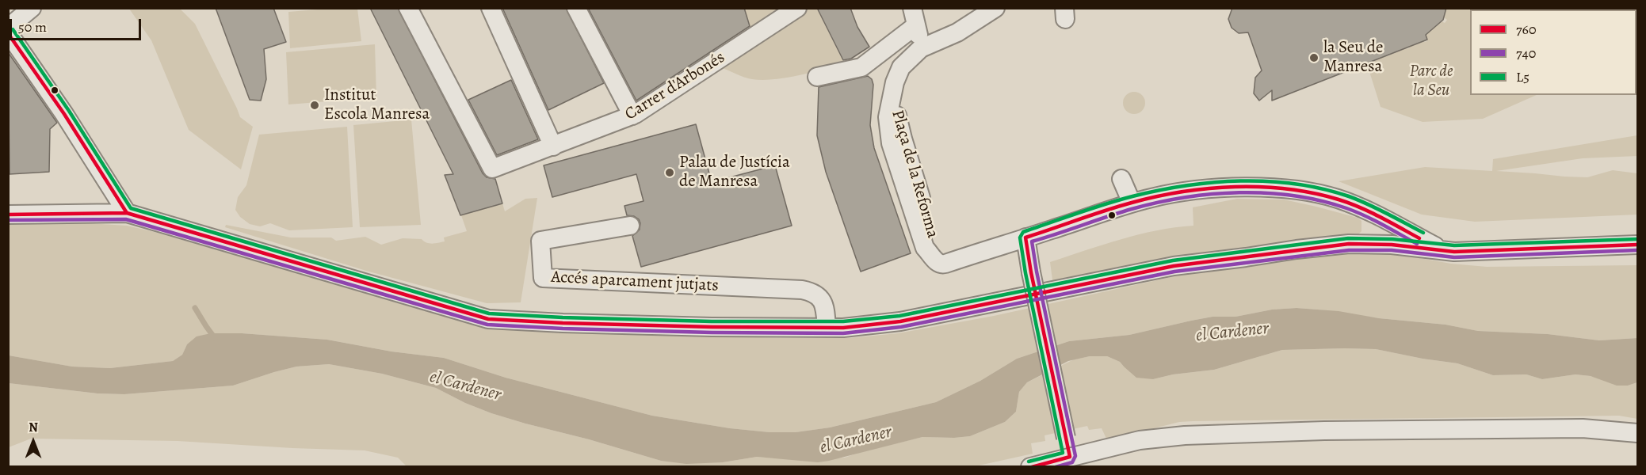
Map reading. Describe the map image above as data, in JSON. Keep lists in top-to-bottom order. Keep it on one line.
{"streets":{"street":["Carrer d'Arbonés","Plaça de la Reforma","Accés aparcament jutjats"]},"water":["el Cardener"],"parks":["Parc de la Seu"],"places":["la Seu de Manresa","Institut Escola Manresa","Palau de Justícia de Manresa"],"lines":["transit line L5","transit line 760","transit line 740"],"legend":["760","740","L5"],"scale_bar":"50 m","north":"top"}
